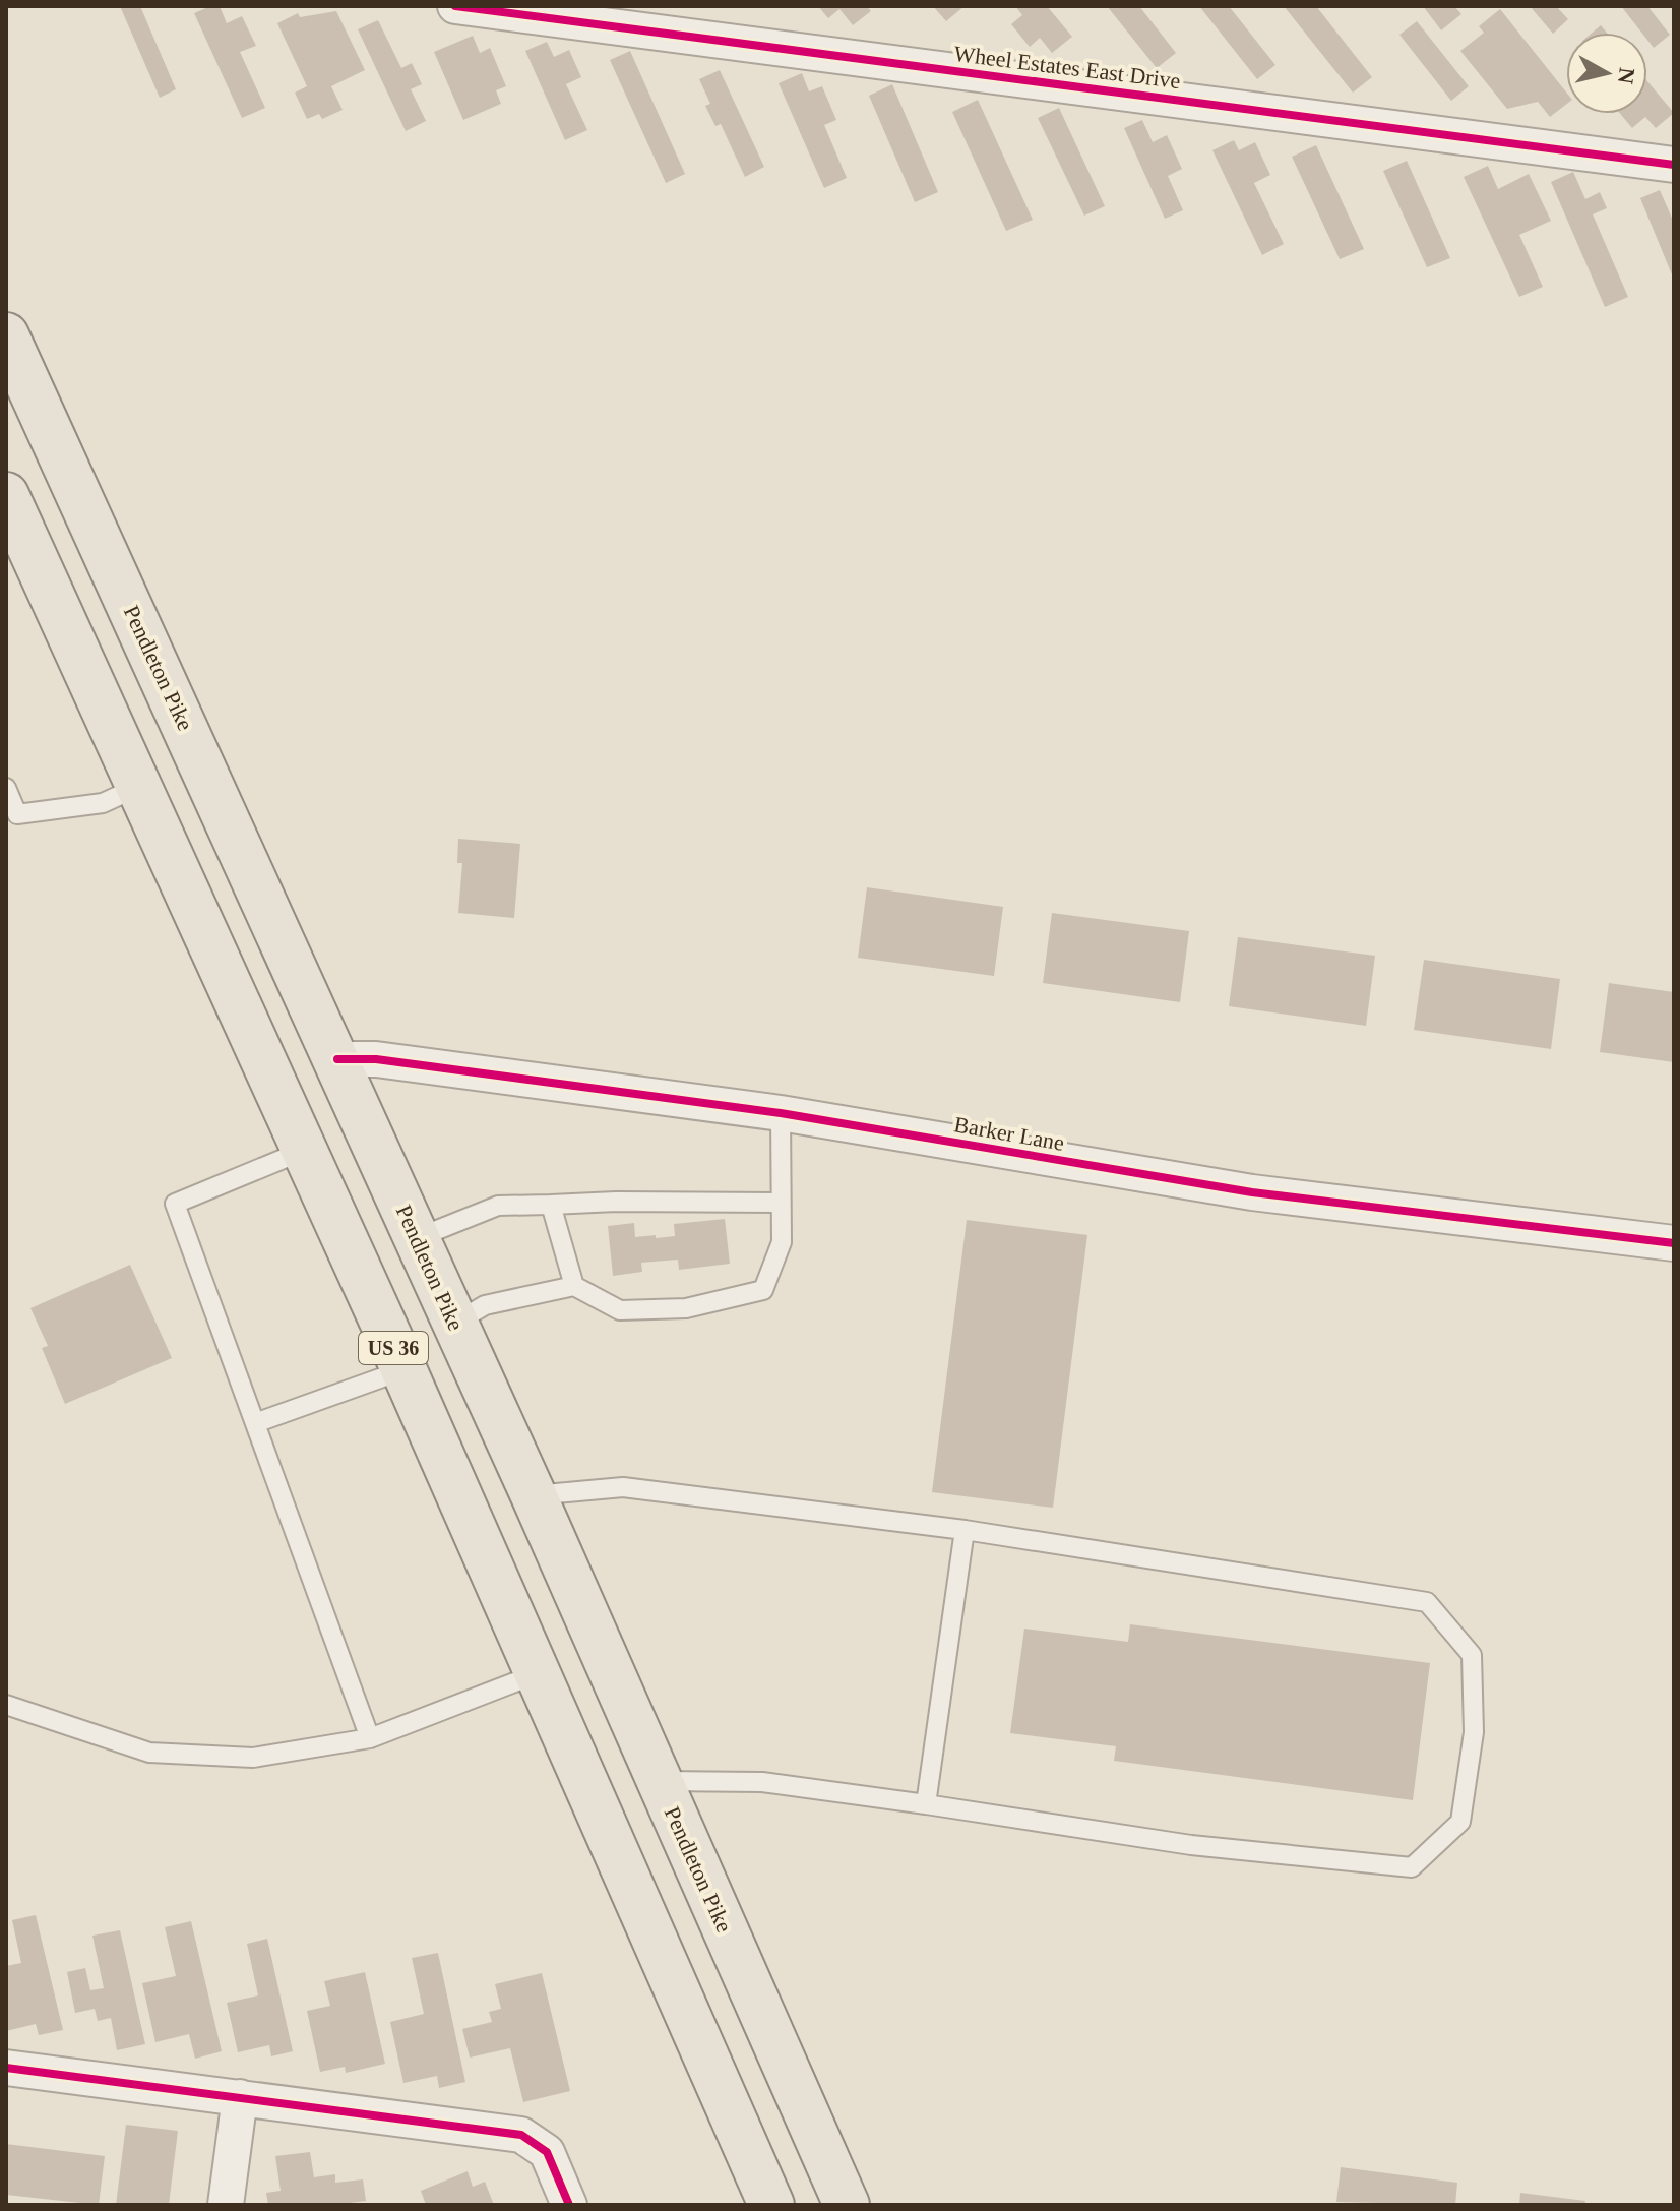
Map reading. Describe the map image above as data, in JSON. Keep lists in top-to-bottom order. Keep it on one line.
{"streets":{"main road":["Pendleton Pike","US 36"],"street":["Wheel Estates East Drive","Barker Lane"]},"crossings":[["Pendleton Pike","Barker Lane"]],"north":"right"}
